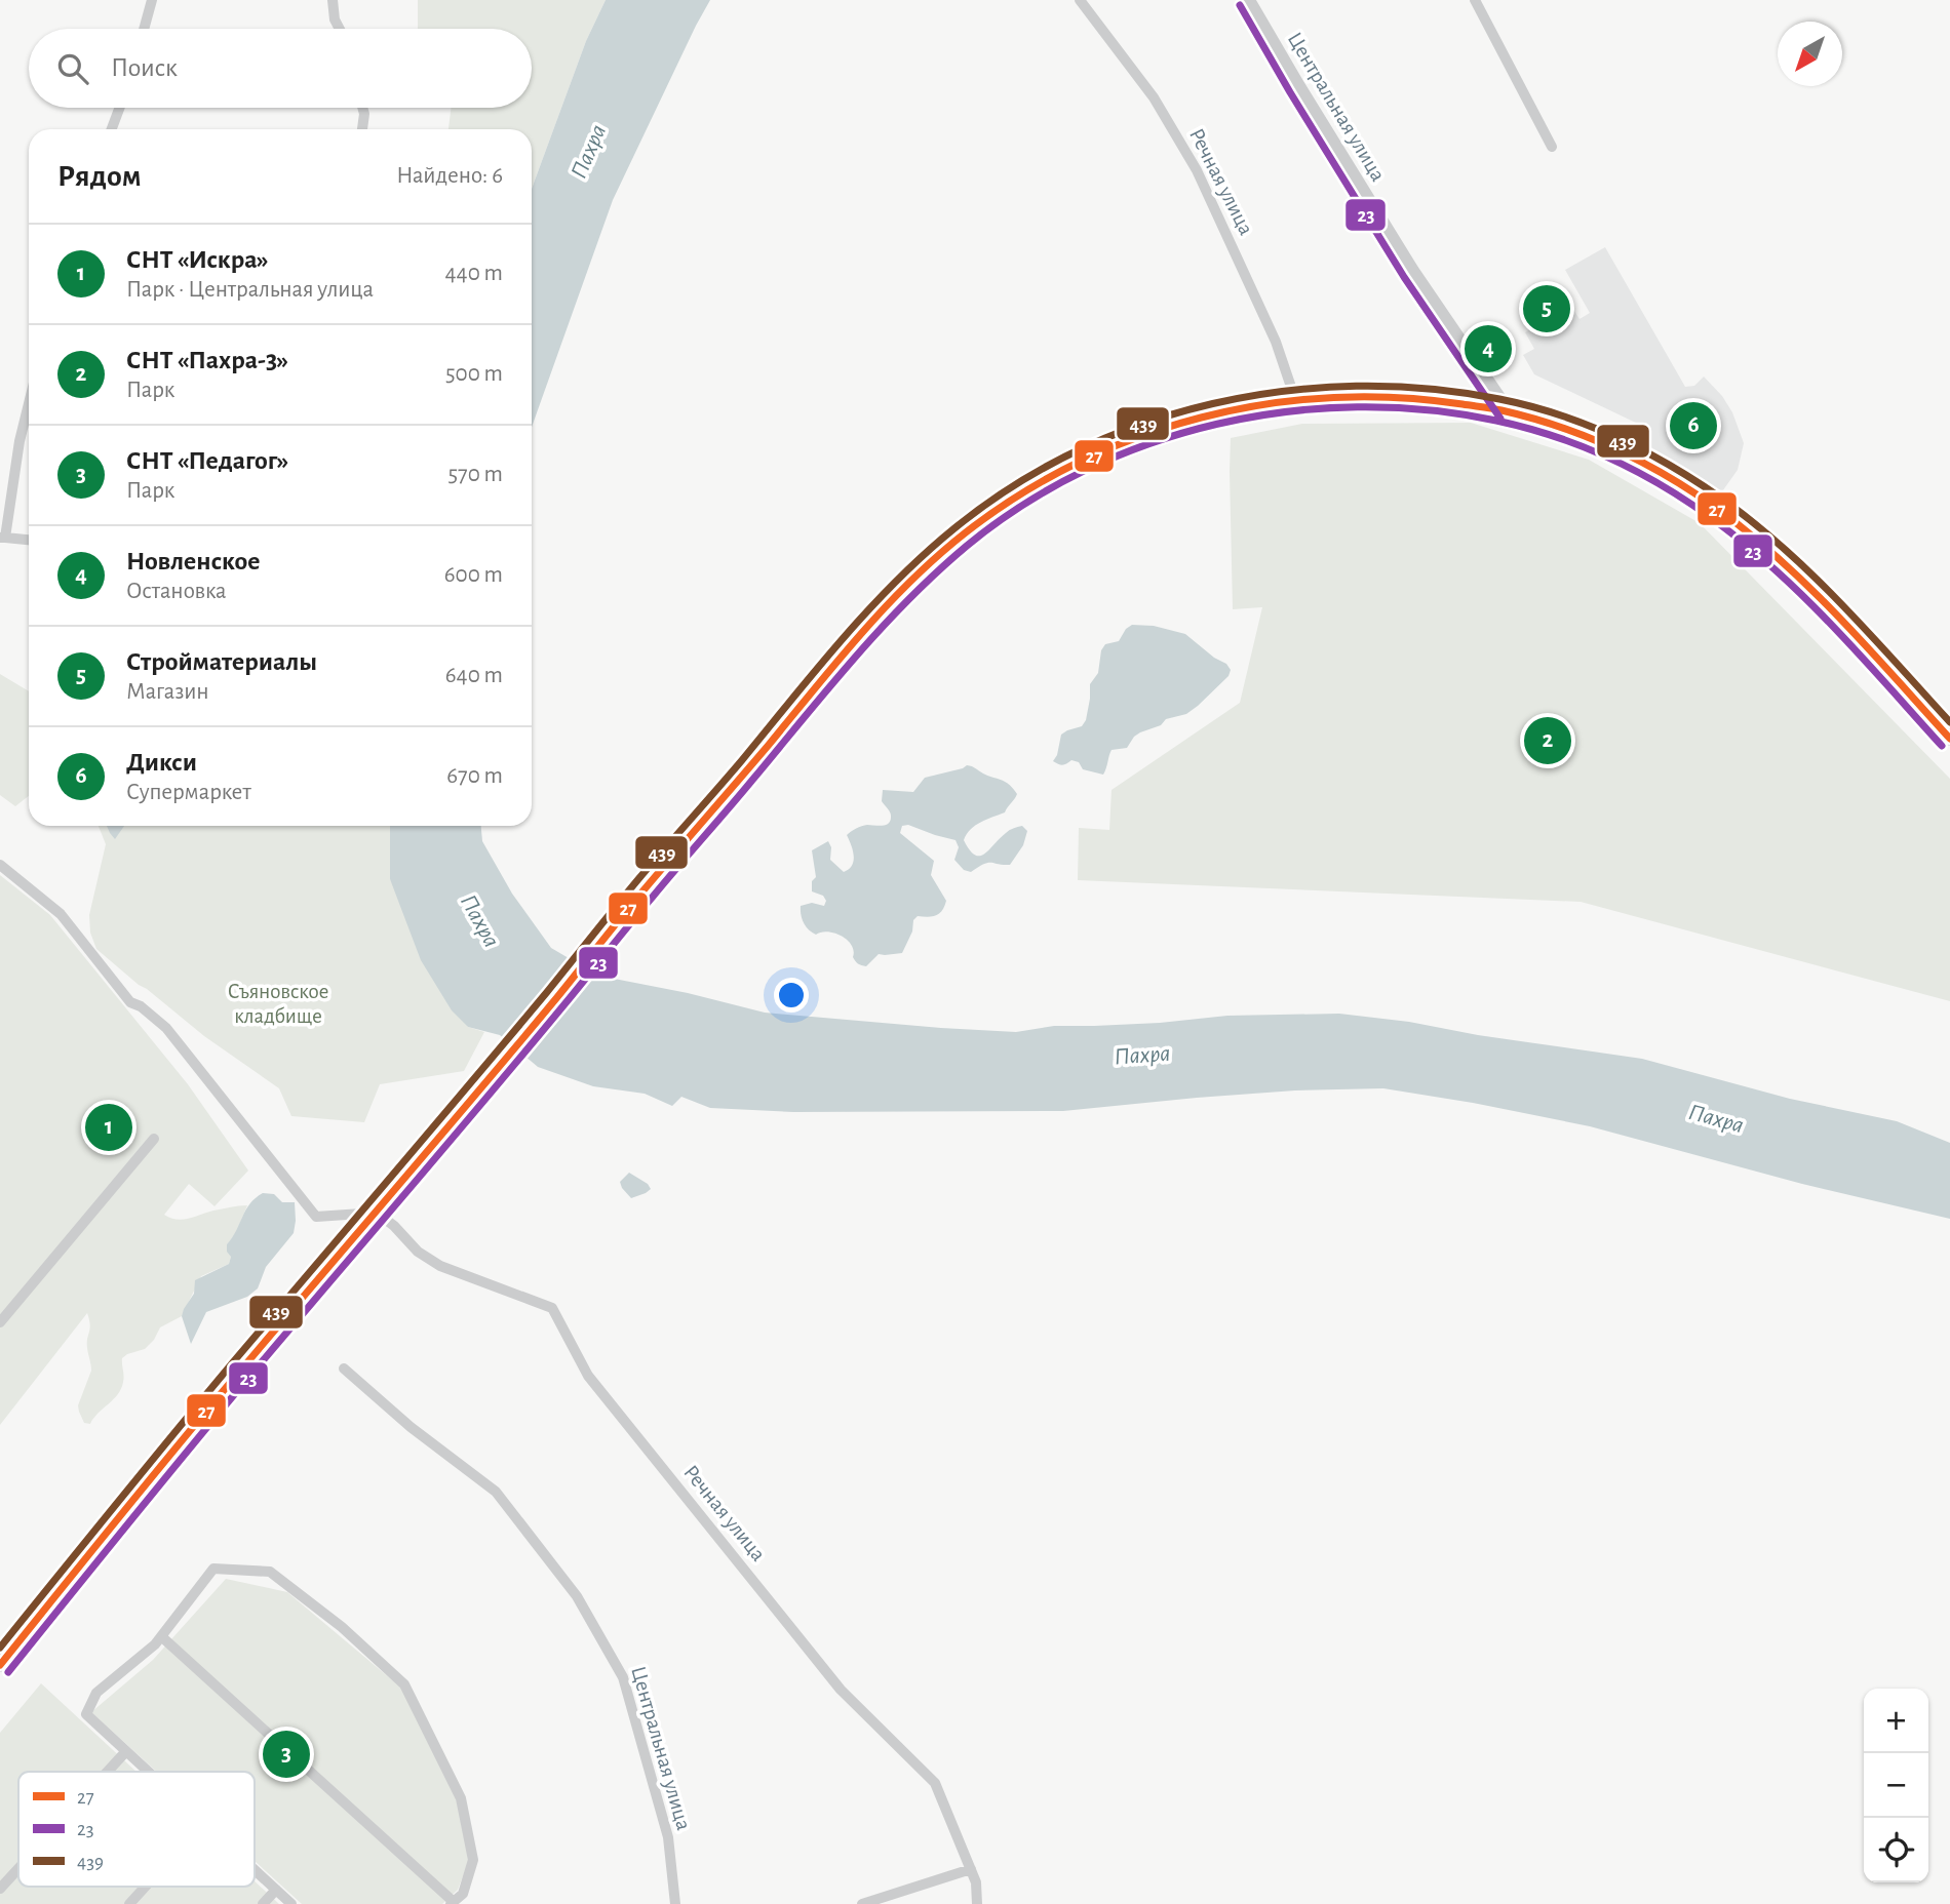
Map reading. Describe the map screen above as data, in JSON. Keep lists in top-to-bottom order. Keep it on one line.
{"streets":{"street":["Центральная улица","Речная улица"]},"water":["Пахра"],"parks":["Съяновское кладбище"],"lines":["transit line 23","transit line 439","transit line 27"],"legend":["27","23","439"],"north":"bottom left","page":{"search":"Поиск","heading":["Рядом","Найдено: 6"],"list":[{"mark":"1","name":"СНТ «Искра»","note":"Парк · Центральная улица","value":"440 m"},{"mark":"2","name":"СНТ «Пахра-3»","note":"Парк","value":"500 m"},{"mark":"3","name":"СНТ «Педагог»","note":"Парк","value":"570 m"},{"mark":"4","name":"Новленское","note":"Остановка","value":"600 m"},{"mark":"5","name":"Стройматериалы","note":"Магазин","value":"640 m"},{"mark":"6","name":"Дикси","note":"Супермаркет","value":"670 m"}],"pins":["5","4","6","2","1","3"],"map_buttons":["+","−"]}}
